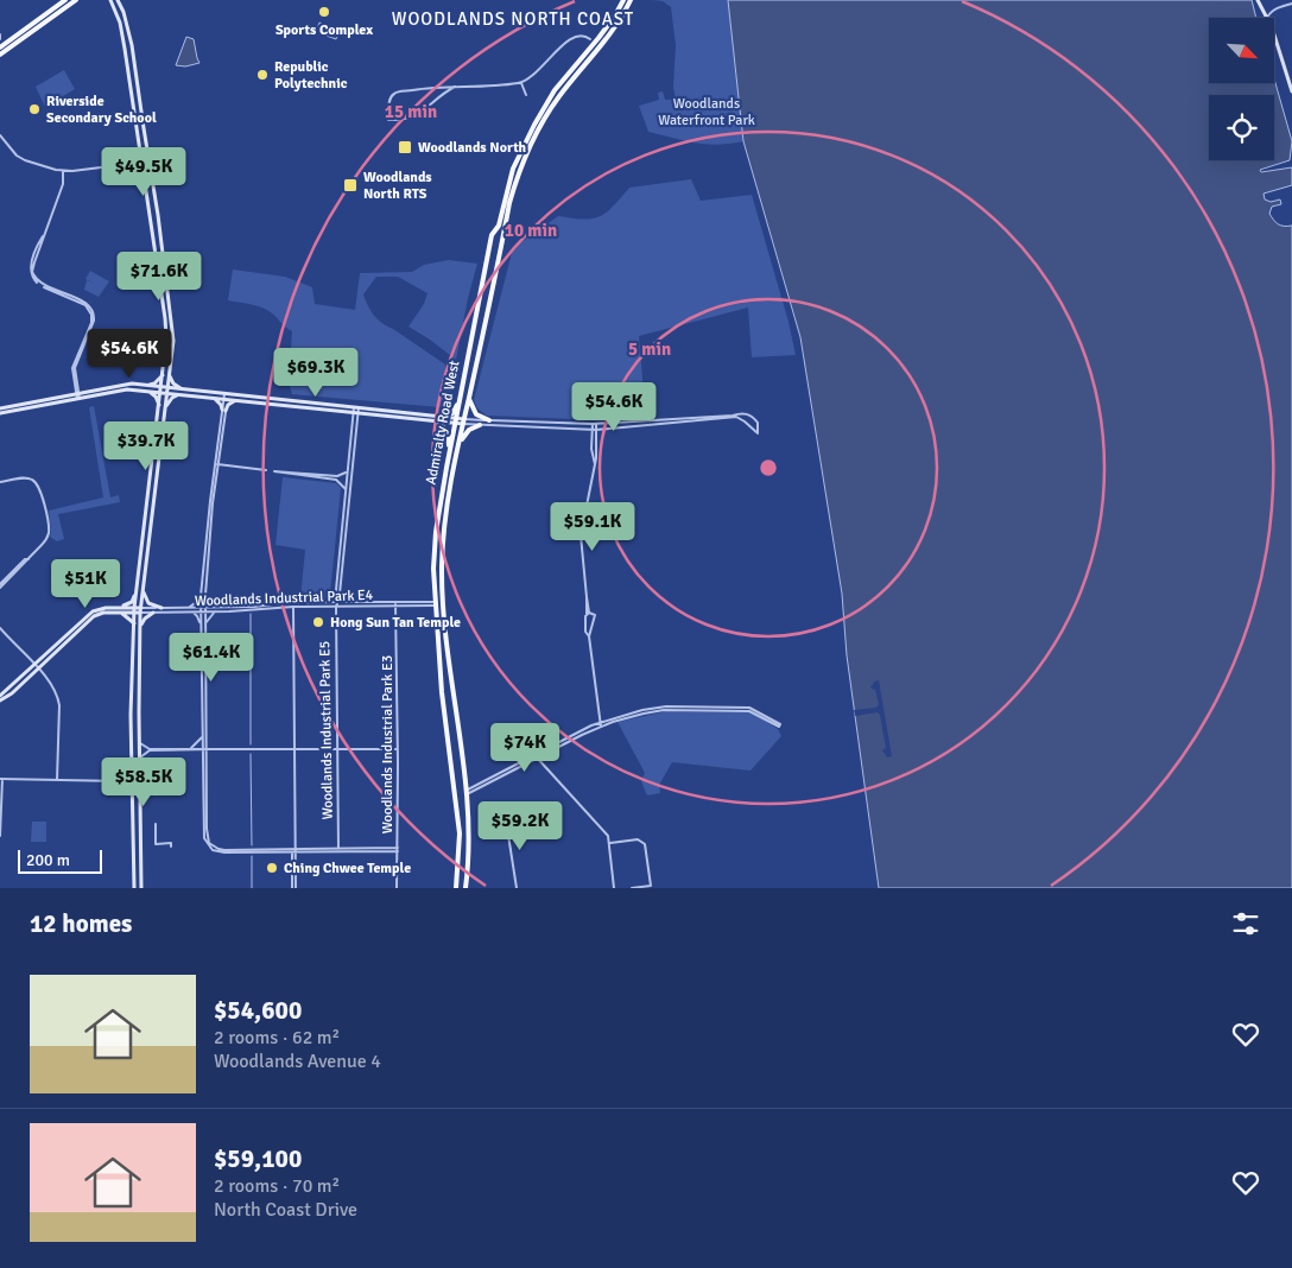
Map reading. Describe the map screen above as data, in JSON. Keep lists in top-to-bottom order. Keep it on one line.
{"streets":{"main road":["Admiralty Road West","Woodlands Industrial Park E4"],"street":["Woodlands Industrial Park E5","Woodlands Industrial Park E3"]},"crossings":[["Admiralty Road West","Woodlands Industrial Park E4"],["Woodlands Industrial Park E4","Woodlands Industrial Park E5"],["Woodlands Industrial Park E4","Woodlands Industrial Park E3"]],"districts":["WOODLANDS NORTH COAST"],"parks":["Woodlands Waterfront Park"],"places":{"other":["Sports Complex","Republic Polytechnic","Riverside Secondary School","Hong Sun Tan Temple","Ching Chwee Temple"],"transit":["Woodlands North","Woodlands North RTS"]},"scale_bar":"200 m","north":"bottom right","page":{"price":["$49.5K","$71.6K","$54.6K","$69.3K","$54.6K","$39.7K","$59.1K","$51K","$61.4K","$74K","$58.5K","$59.2K"],"scale":"200 m","heading":"12 homes","list":[{"name":"$54,600","note":"2 rooms · 62 m² · Woodlands Avenue 4"},{"name":"$59,100","note":"2 rooms · 70 m² · North Coast Drive"}]},"rings":["15 min","10 min","5 min"]}
